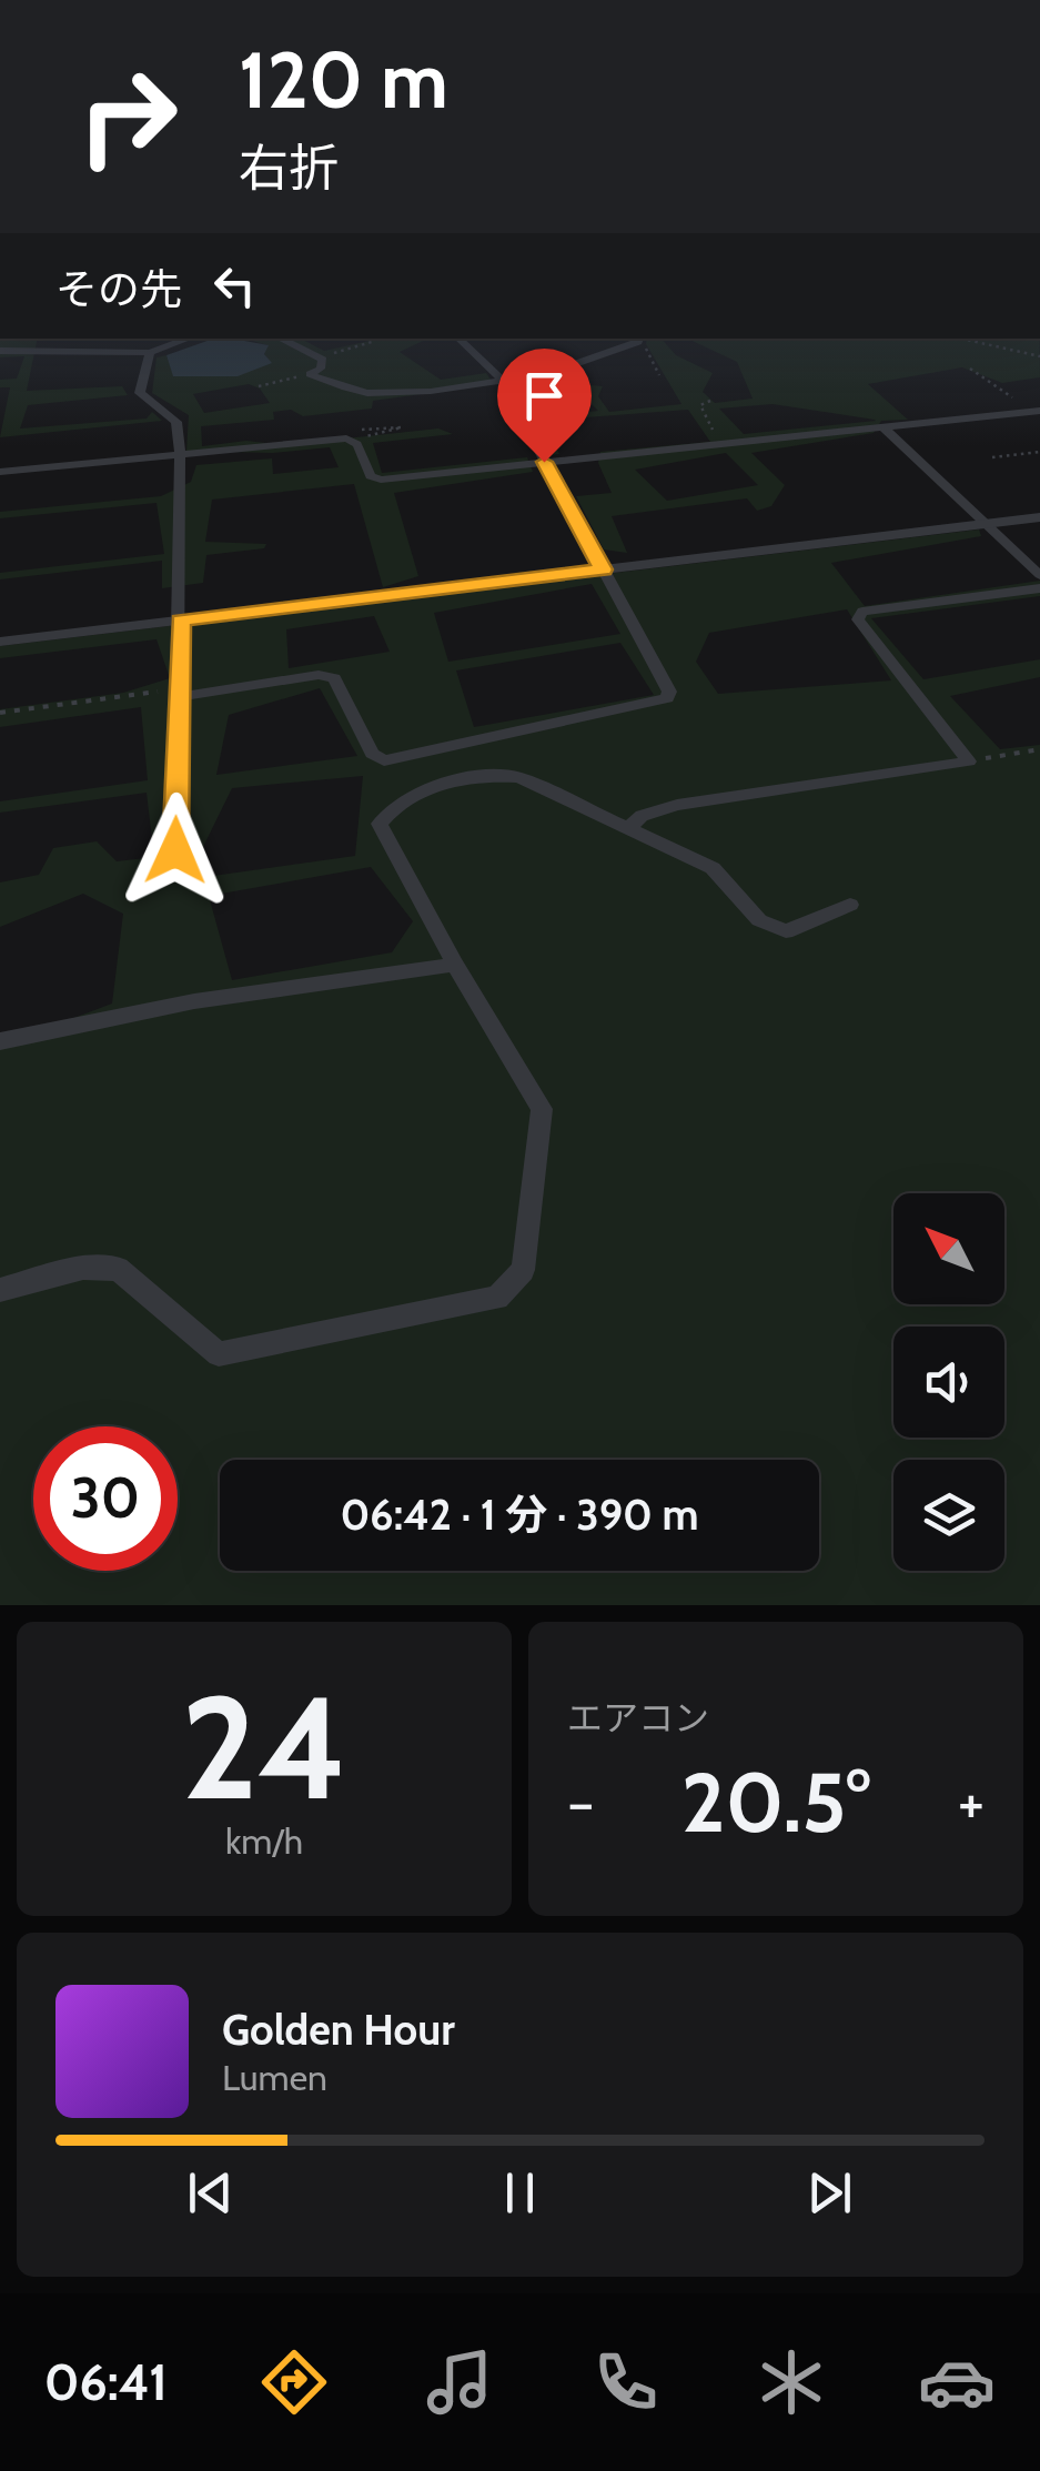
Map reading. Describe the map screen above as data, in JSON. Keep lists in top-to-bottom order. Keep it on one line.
{"north":"top left","page":{"turn":["120 m","右折"],"then":"その先","limit":"30","trip":"06:42 · 1 分 · 390 m","tile":[["24","km/h"],"エアコン"],"heat":["−","20.5°","+"],"song":["Golden Hour","Lumen"],"tabs":"06:41"}}
